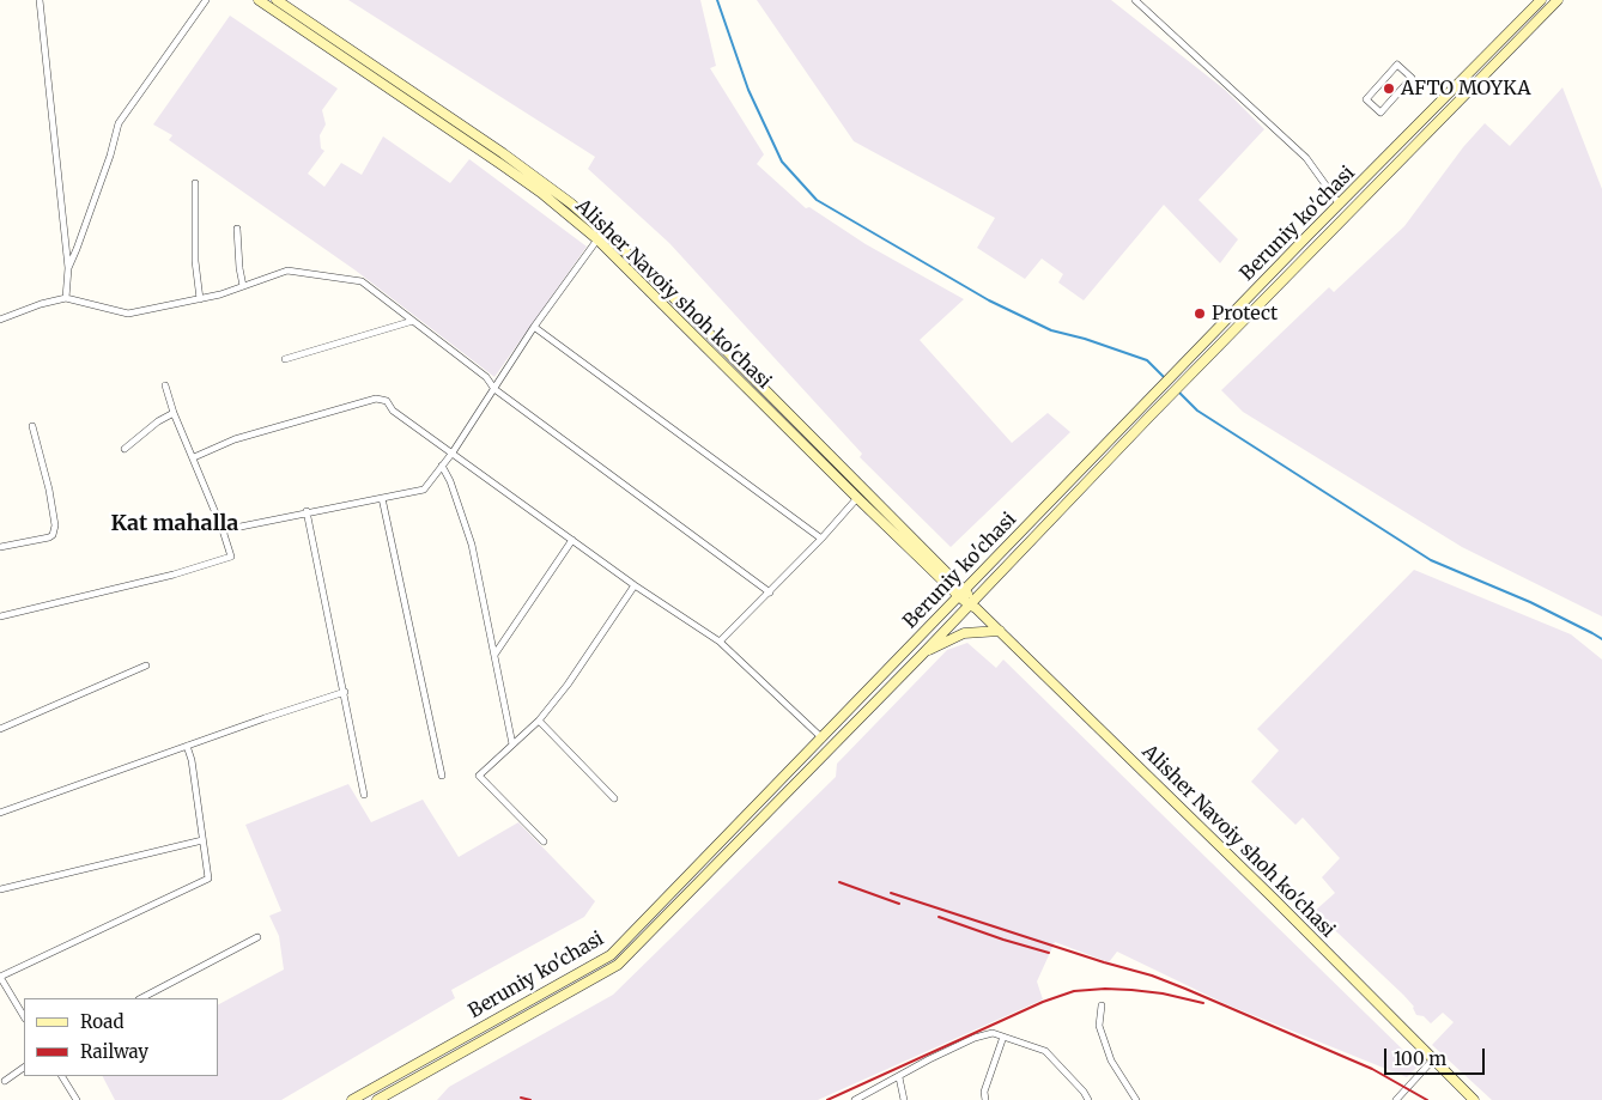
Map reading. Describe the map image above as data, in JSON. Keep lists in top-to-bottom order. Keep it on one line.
{"streets":{"main road":["Beruniy ko'chasi","Alisher Navoiy shoh ko'chasi"]},"crossings":[["Beruniy ko'chasi","Alisher Navoiy shoh ko'chasi"]],"districts":["Kat mahalla"],"places":["AFTO MOYKA","Protect"],"legend":["Road","Railway"],"scale_bar":"100 m"}
